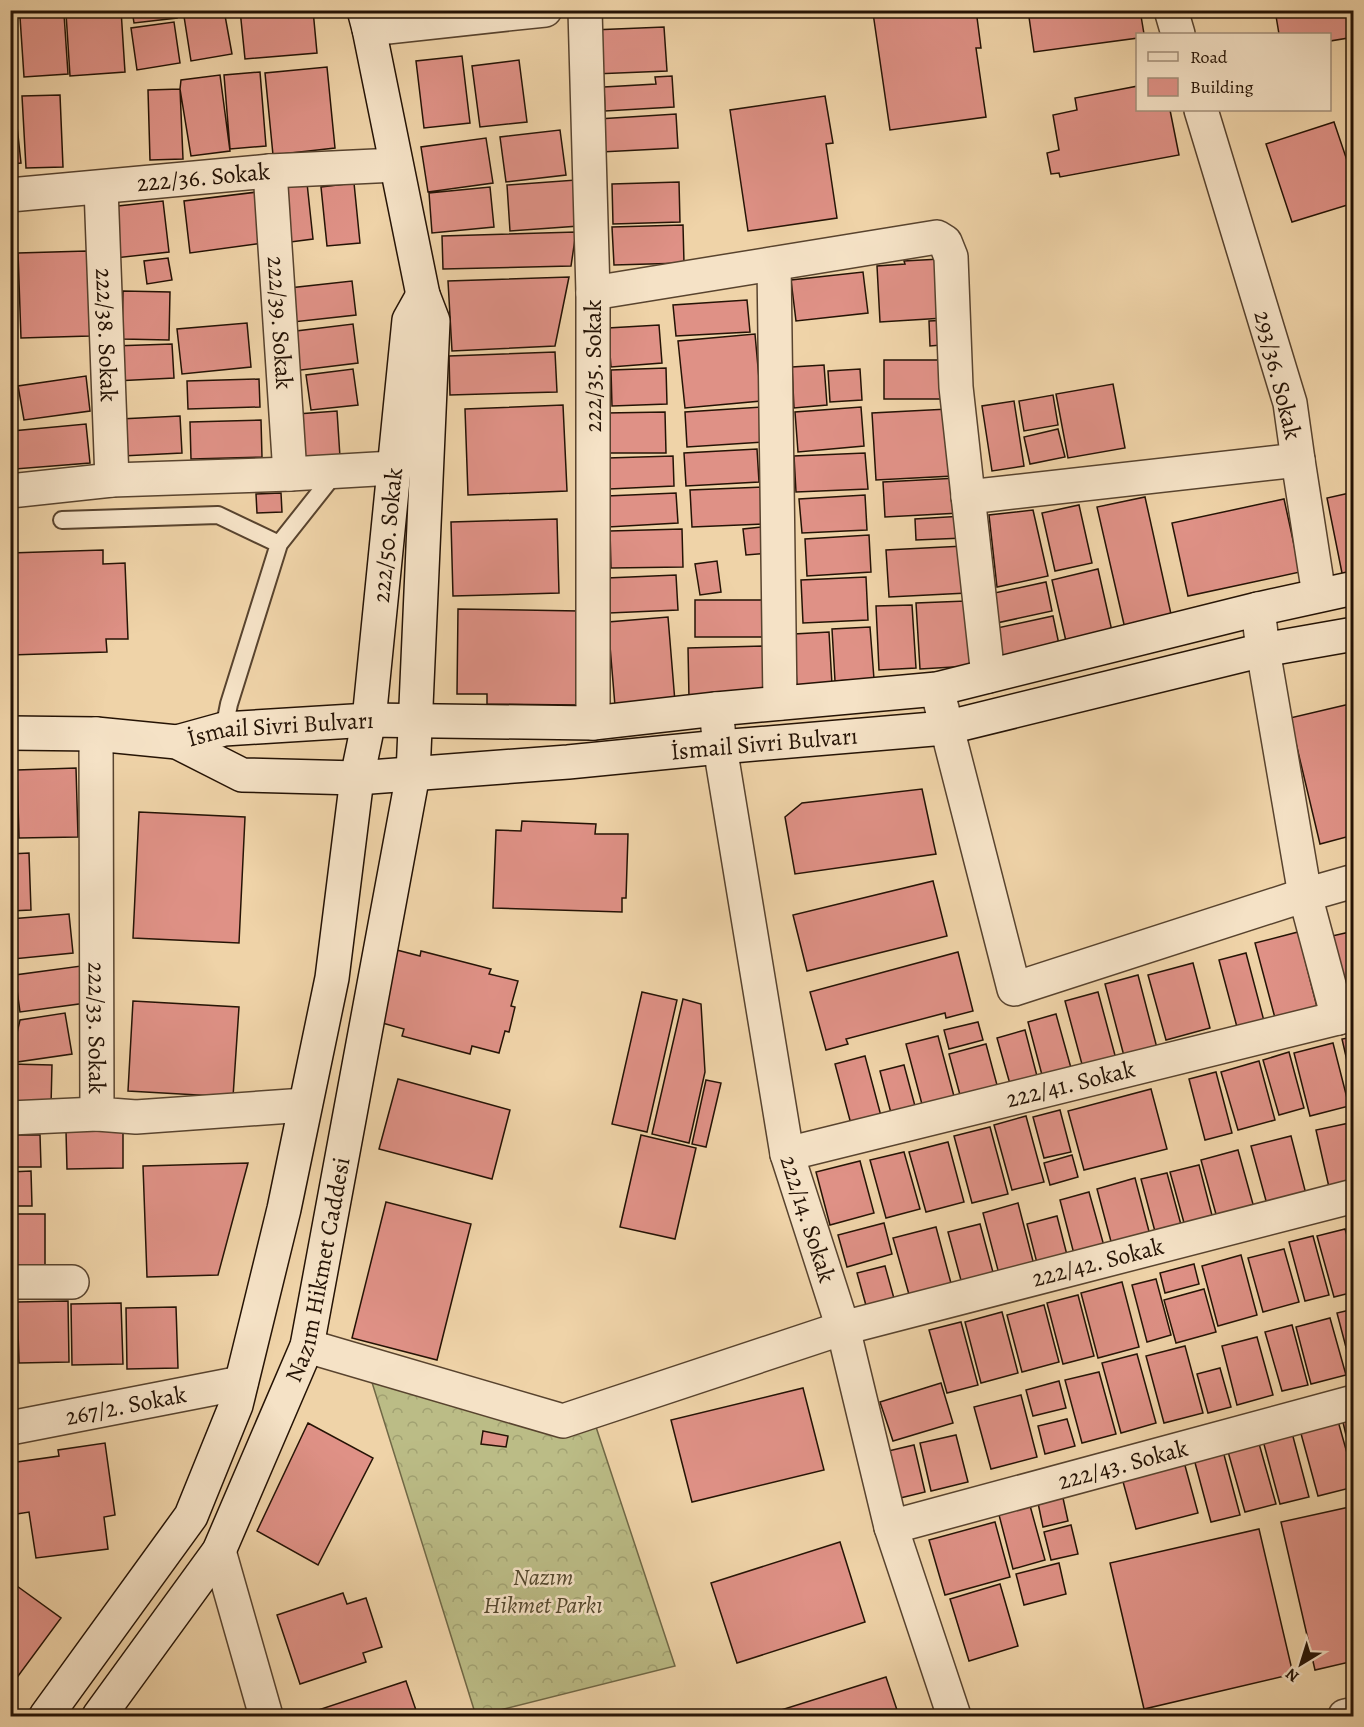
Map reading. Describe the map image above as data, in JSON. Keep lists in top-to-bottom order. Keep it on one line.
{"streets":{"street":["222/36. Sokak","222/39. Sokak","222/38. Sokak","222/35. Sokak","293/36. Sokak","222/50. Sokak","İsmail Sivri Bulvarı","222/33. Sokak","222/41. Sokak","222/14. Sokak","222/42. Sokak","Nazım Hikmet Caddesi","267/2. Sokak","222/43. Sokak"]},"crossings":[["222/36. Sokak","222/39. Sokak"],["222/36. Sokak","222/38. Sokak"],["222/36. Sokak","222/50. Sokak"],["222/35. Sokak","İsmail Sivri Bulvarı"],["222/50. Sokak","İsmail Sivri Bulvarı"],["222/50. Sokak","Nazım Hikmet Caddesi"],["İsmail Sivri Bulvarı","222/14. Sokak"],["İsmail Sivri Bulvarı","Nazım Hikmet Caddesi"],["222/33. Sokak","Nazım Hikmet Caddesi"],["222/41. Sokak","222/14. Sokak"],["222/14. Sokak","222/42. Sokak"],["222/14. Sokak","222/43. Sokak"],["222/42. Sokak","Nazım Hikmet Caddesi"],["Nazım Hikmet Caddesi","267/2. Sokak"]],"parks":["Nazım Hikmet Parkı"],"legend":["Road","Building"],"north":"bottom left"}
